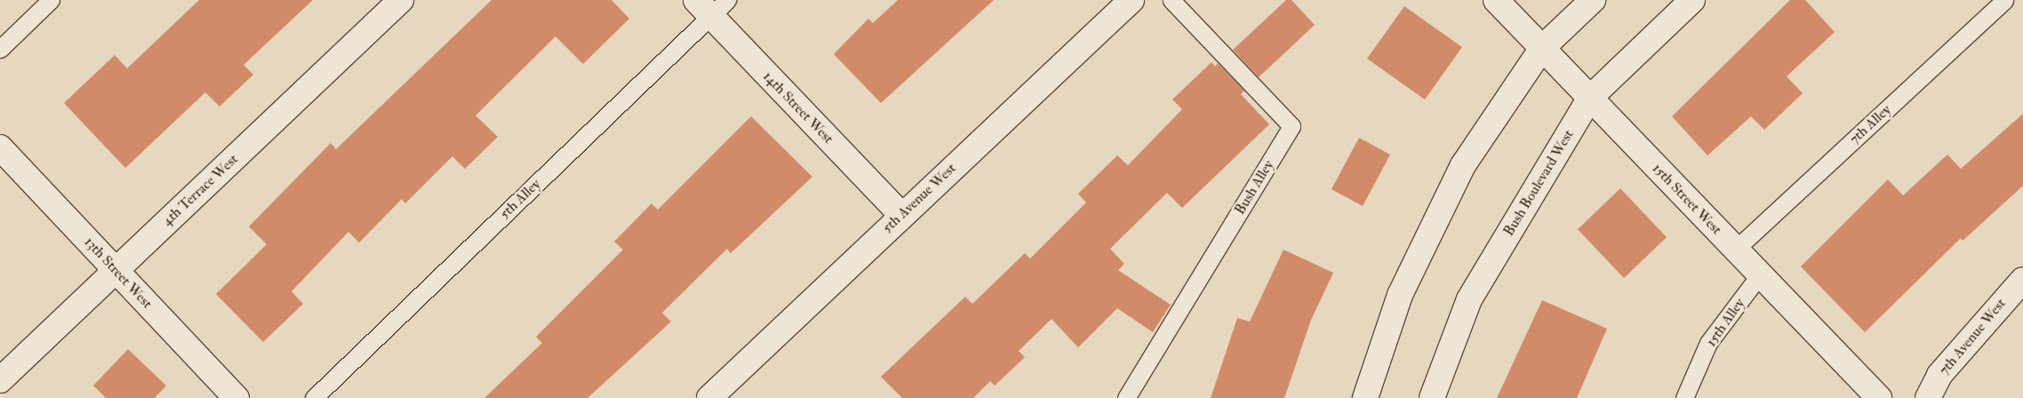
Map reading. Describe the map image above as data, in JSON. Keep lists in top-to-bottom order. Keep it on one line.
{"streets":{"street":["14th Street West","Bush Boulevard West","4th Terrace West","5th Avenue West","15th Street West","13th Street West","7th Avenue West"],"lane":["7th Alley","Bush Alley","5th Alley","15th Alley"]},"crossings":[["14th Street West","5th Avenue West"],["14th Street West","5th Alley"],["7th Alley","15th Street West"],["Bush Boulevard West","15th Street West"],["4th Terrace West","13th Street West"],["15th Street West","15th Alley"]]}
